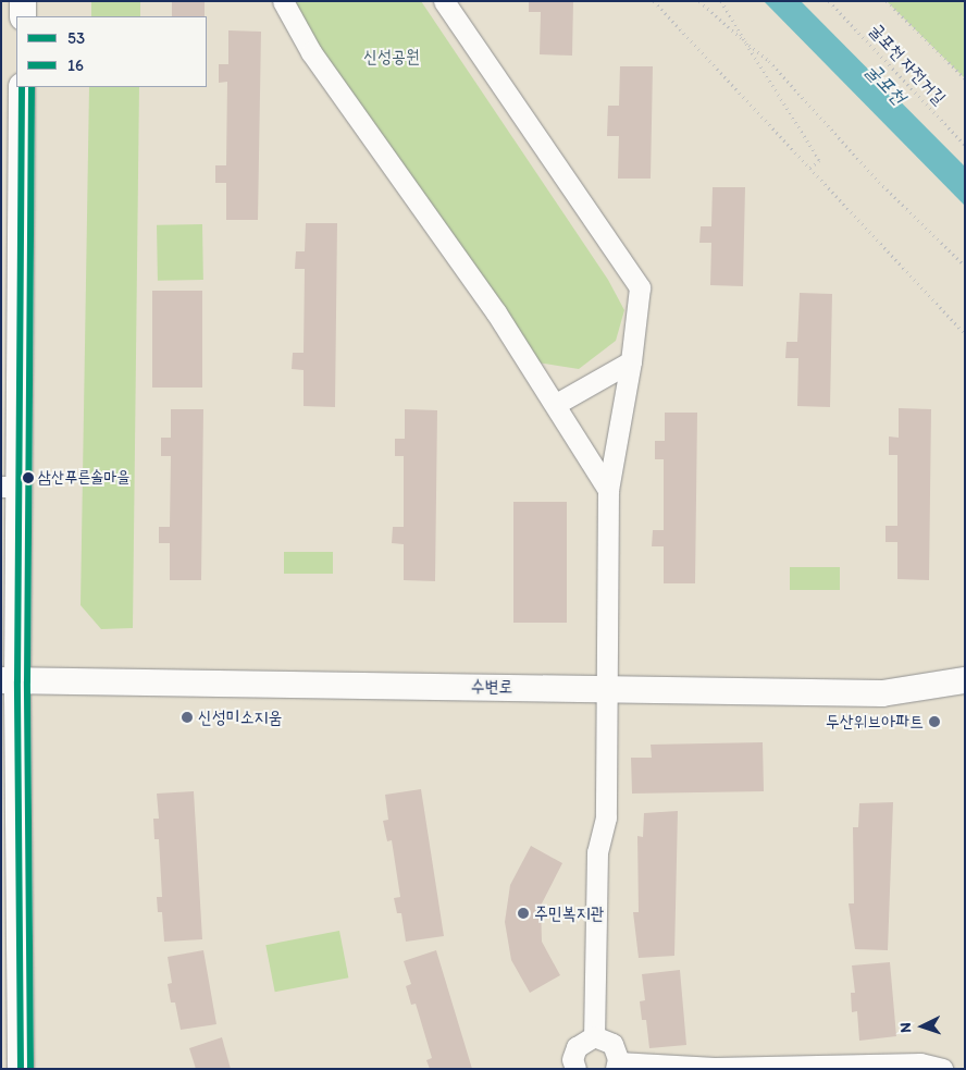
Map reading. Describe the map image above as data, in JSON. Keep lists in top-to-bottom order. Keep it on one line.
{"streets":{"main road":["수변로"],"path":["굴포천 자전거길"]},"water":["굴포천"],"parks":["신성공원"],"places":["삼산푸른솔마을","신성미소지움","두산위브아파트","주민복지관"],"lines":["transit line 53","transit line 16"],"legend":["53","16"],"north":"left"}
